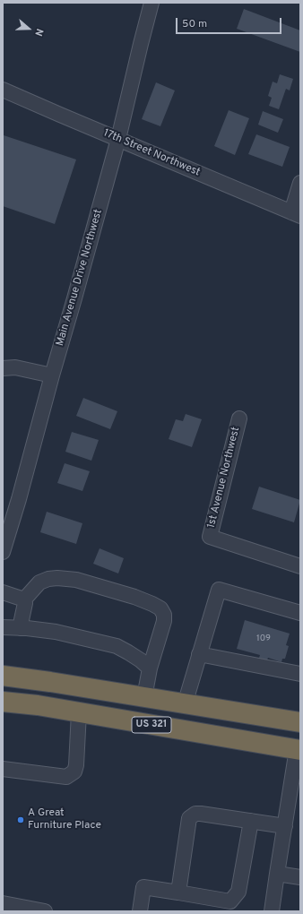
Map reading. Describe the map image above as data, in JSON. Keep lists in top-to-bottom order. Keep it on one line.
{"streets":{"highway":["US 321"],"street":["17th Street Northwest","Main Avenue Drive Northwest","1st Avenue Northwest"]},"crossings":[["17th Street Northwest","Main Avenue Drive Northwest"]],"places":["A Great Furniture Place"],"house_numbers":["109"],"scale_bar":"50 m","north":"right"}
